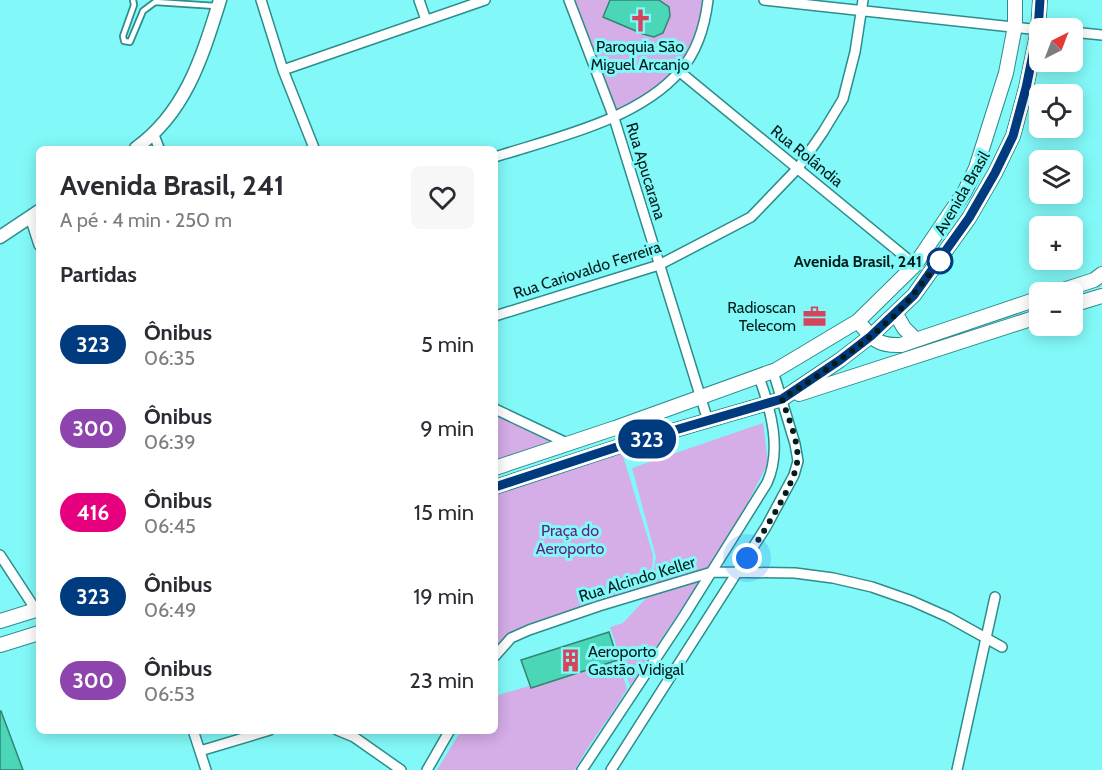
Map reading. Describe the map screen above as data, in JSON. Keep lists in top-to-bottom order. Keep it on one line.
{"streets":{"main road":["Avenida Brasil"],"street":["Rua Rolândia","Rua Apucarana","Rua Cariovaldo Ferreira","Rua Alcindo Keller"]},"crossings":[["Rua Rolândia","Avenida Brasil"],["Rua Rolândia","Rua Cariovaldo Ferreira"],["Rua Apucarana","Avenida Brasil"],["Rua Apucarana","Rua Cariovaldo Ferreira"]],"parks":["Praça do Aeroporto"],"places":{"church":["Paroquia São Miguel Arcanjo"],"other":["Avenida Brasil, 241"],"office":["Radioscan Telecom"],"building":["Aeroporto Gastão Vidigal"]},"lines":["bus line 323"],"north":"top right","page":{"on_map":"323","map_buttons":["+","−"],"heading":[["Avenida Brasil, 241","A pé · 4 min · 250 m"],"Partidas"],"list":[{"mark":"323","name":"Ônibus","note":"06:35","value":"5 min"},{"mark":"300","name":"Ônibus","note":"06:39","value":"9 min"},{"mark":"416","name":"Ônibus","note":"06:45","value":"15 min"},{"mark":"323","name":"Ônibus","note":"06:49","value":"19 min"},{"mark":"300","name":"Ônibus","note":"06:53","value":"23 min"}]}}
